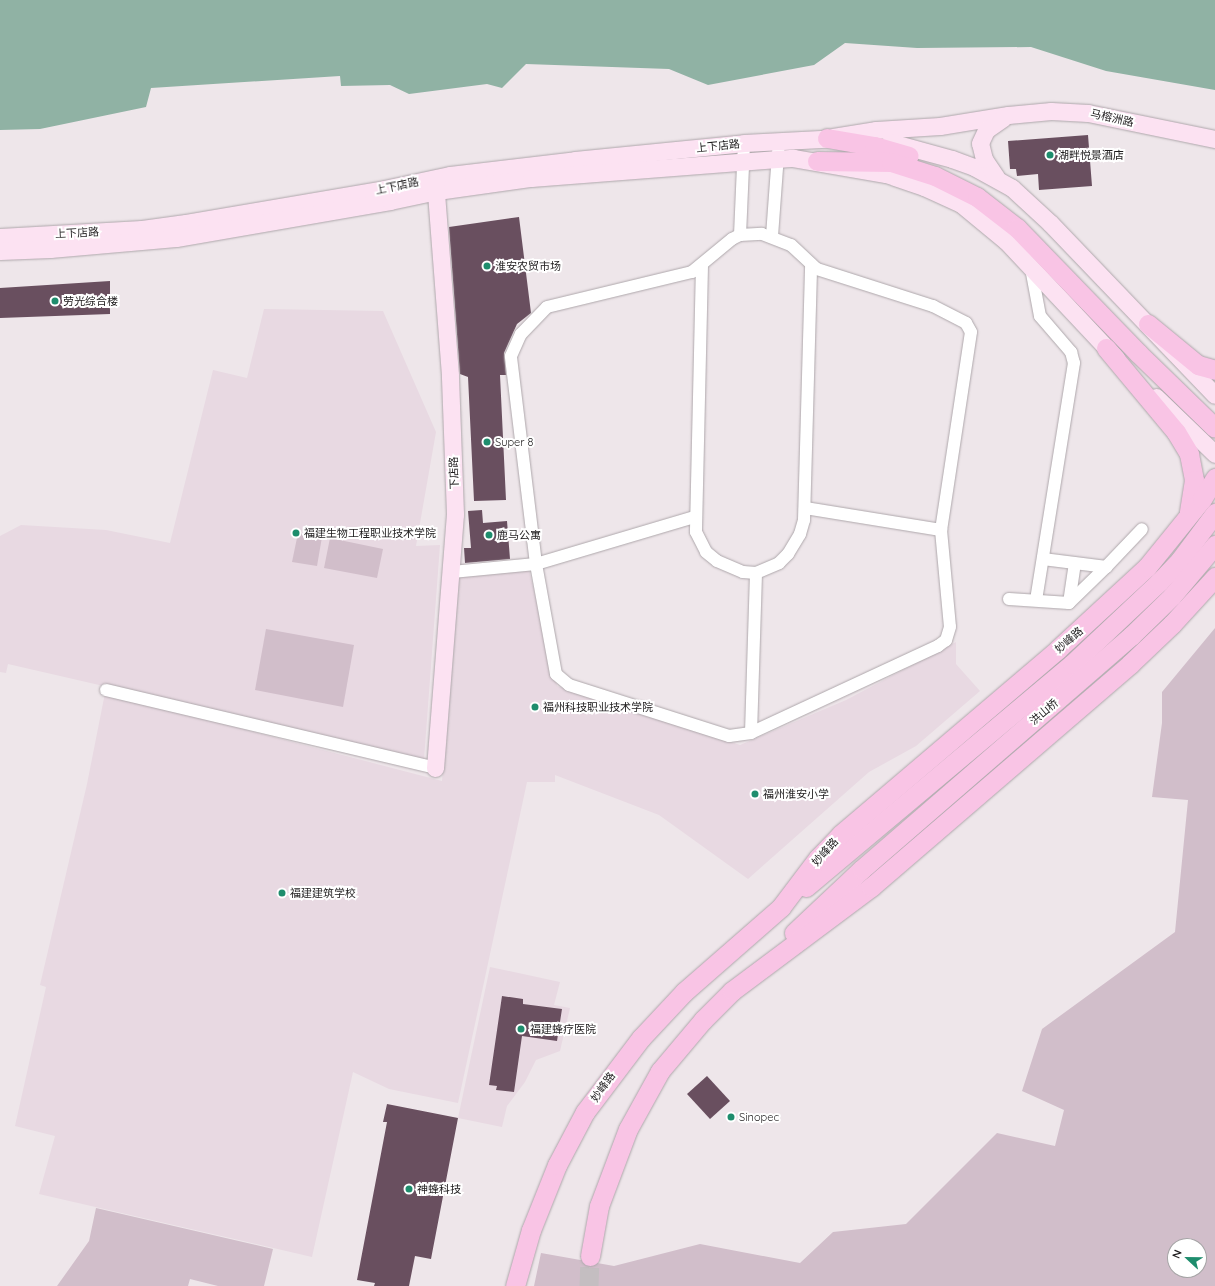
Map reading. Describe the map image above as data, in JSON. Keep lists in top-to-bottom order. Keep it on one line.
{"streets":{"main road":["马榕洲路","上下店路","下店路","妙峰路","洪山桥"]},"crossings":[["马榕洲路","上下店路"],["上下店路","下店路"]],"places":["湖畔悦景酒店","淮安农贸市场","劳光综合楼","Super 8","福建生物工程职业技术学院","鹿马公寓","福州科技职业技术学院","福州淮安小学","福建建筑学校","福建蜂疗医院","Sinopec","神蜂科技"],"north":"left"}
